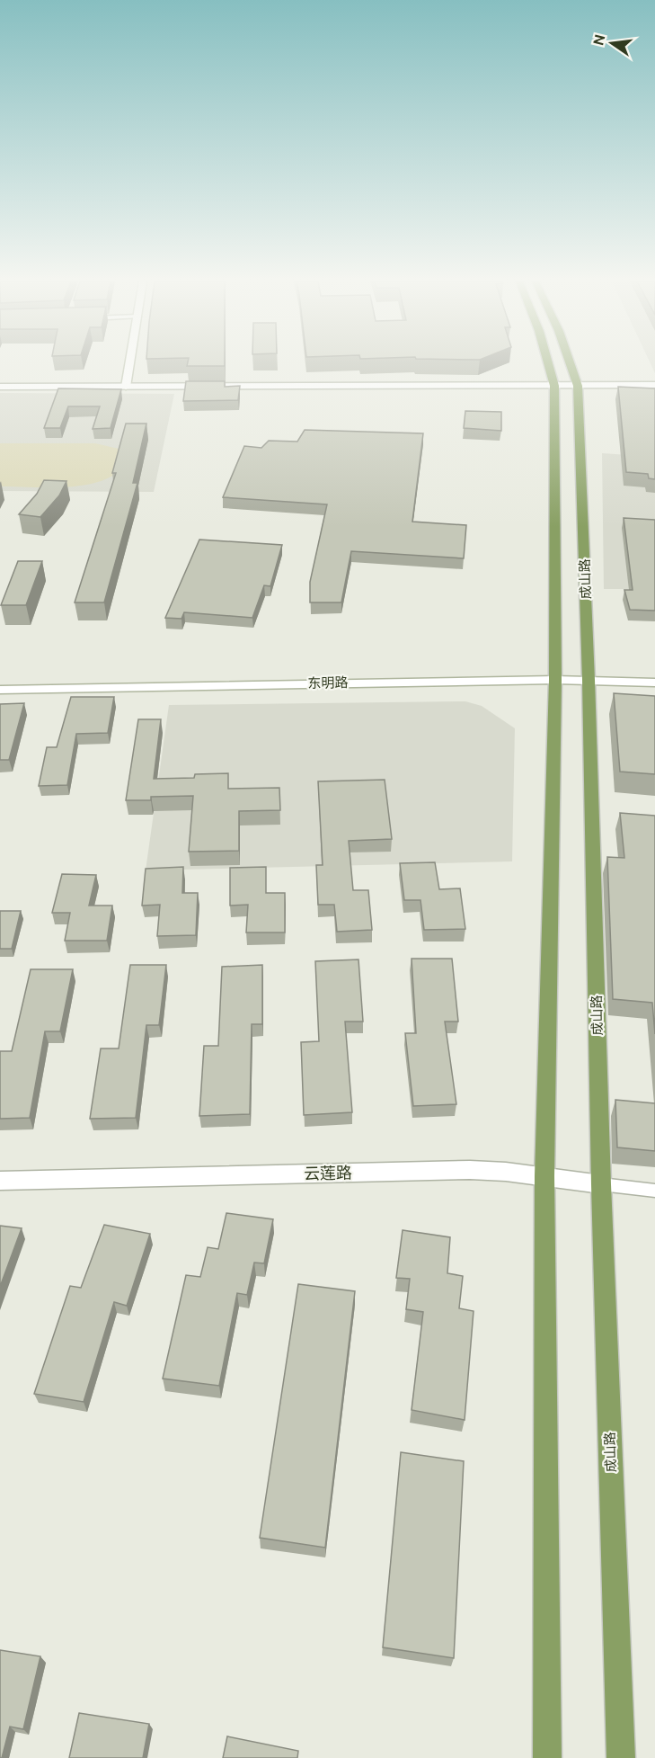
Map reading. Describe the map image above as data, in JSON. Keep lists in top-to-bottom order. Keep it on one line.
{"streets":{"main road":["成山路"],"street":["东明路","云莲路"]},"crossings":[["成山路","东明路"],["成山路","云莲路"]],"north":"left"}
